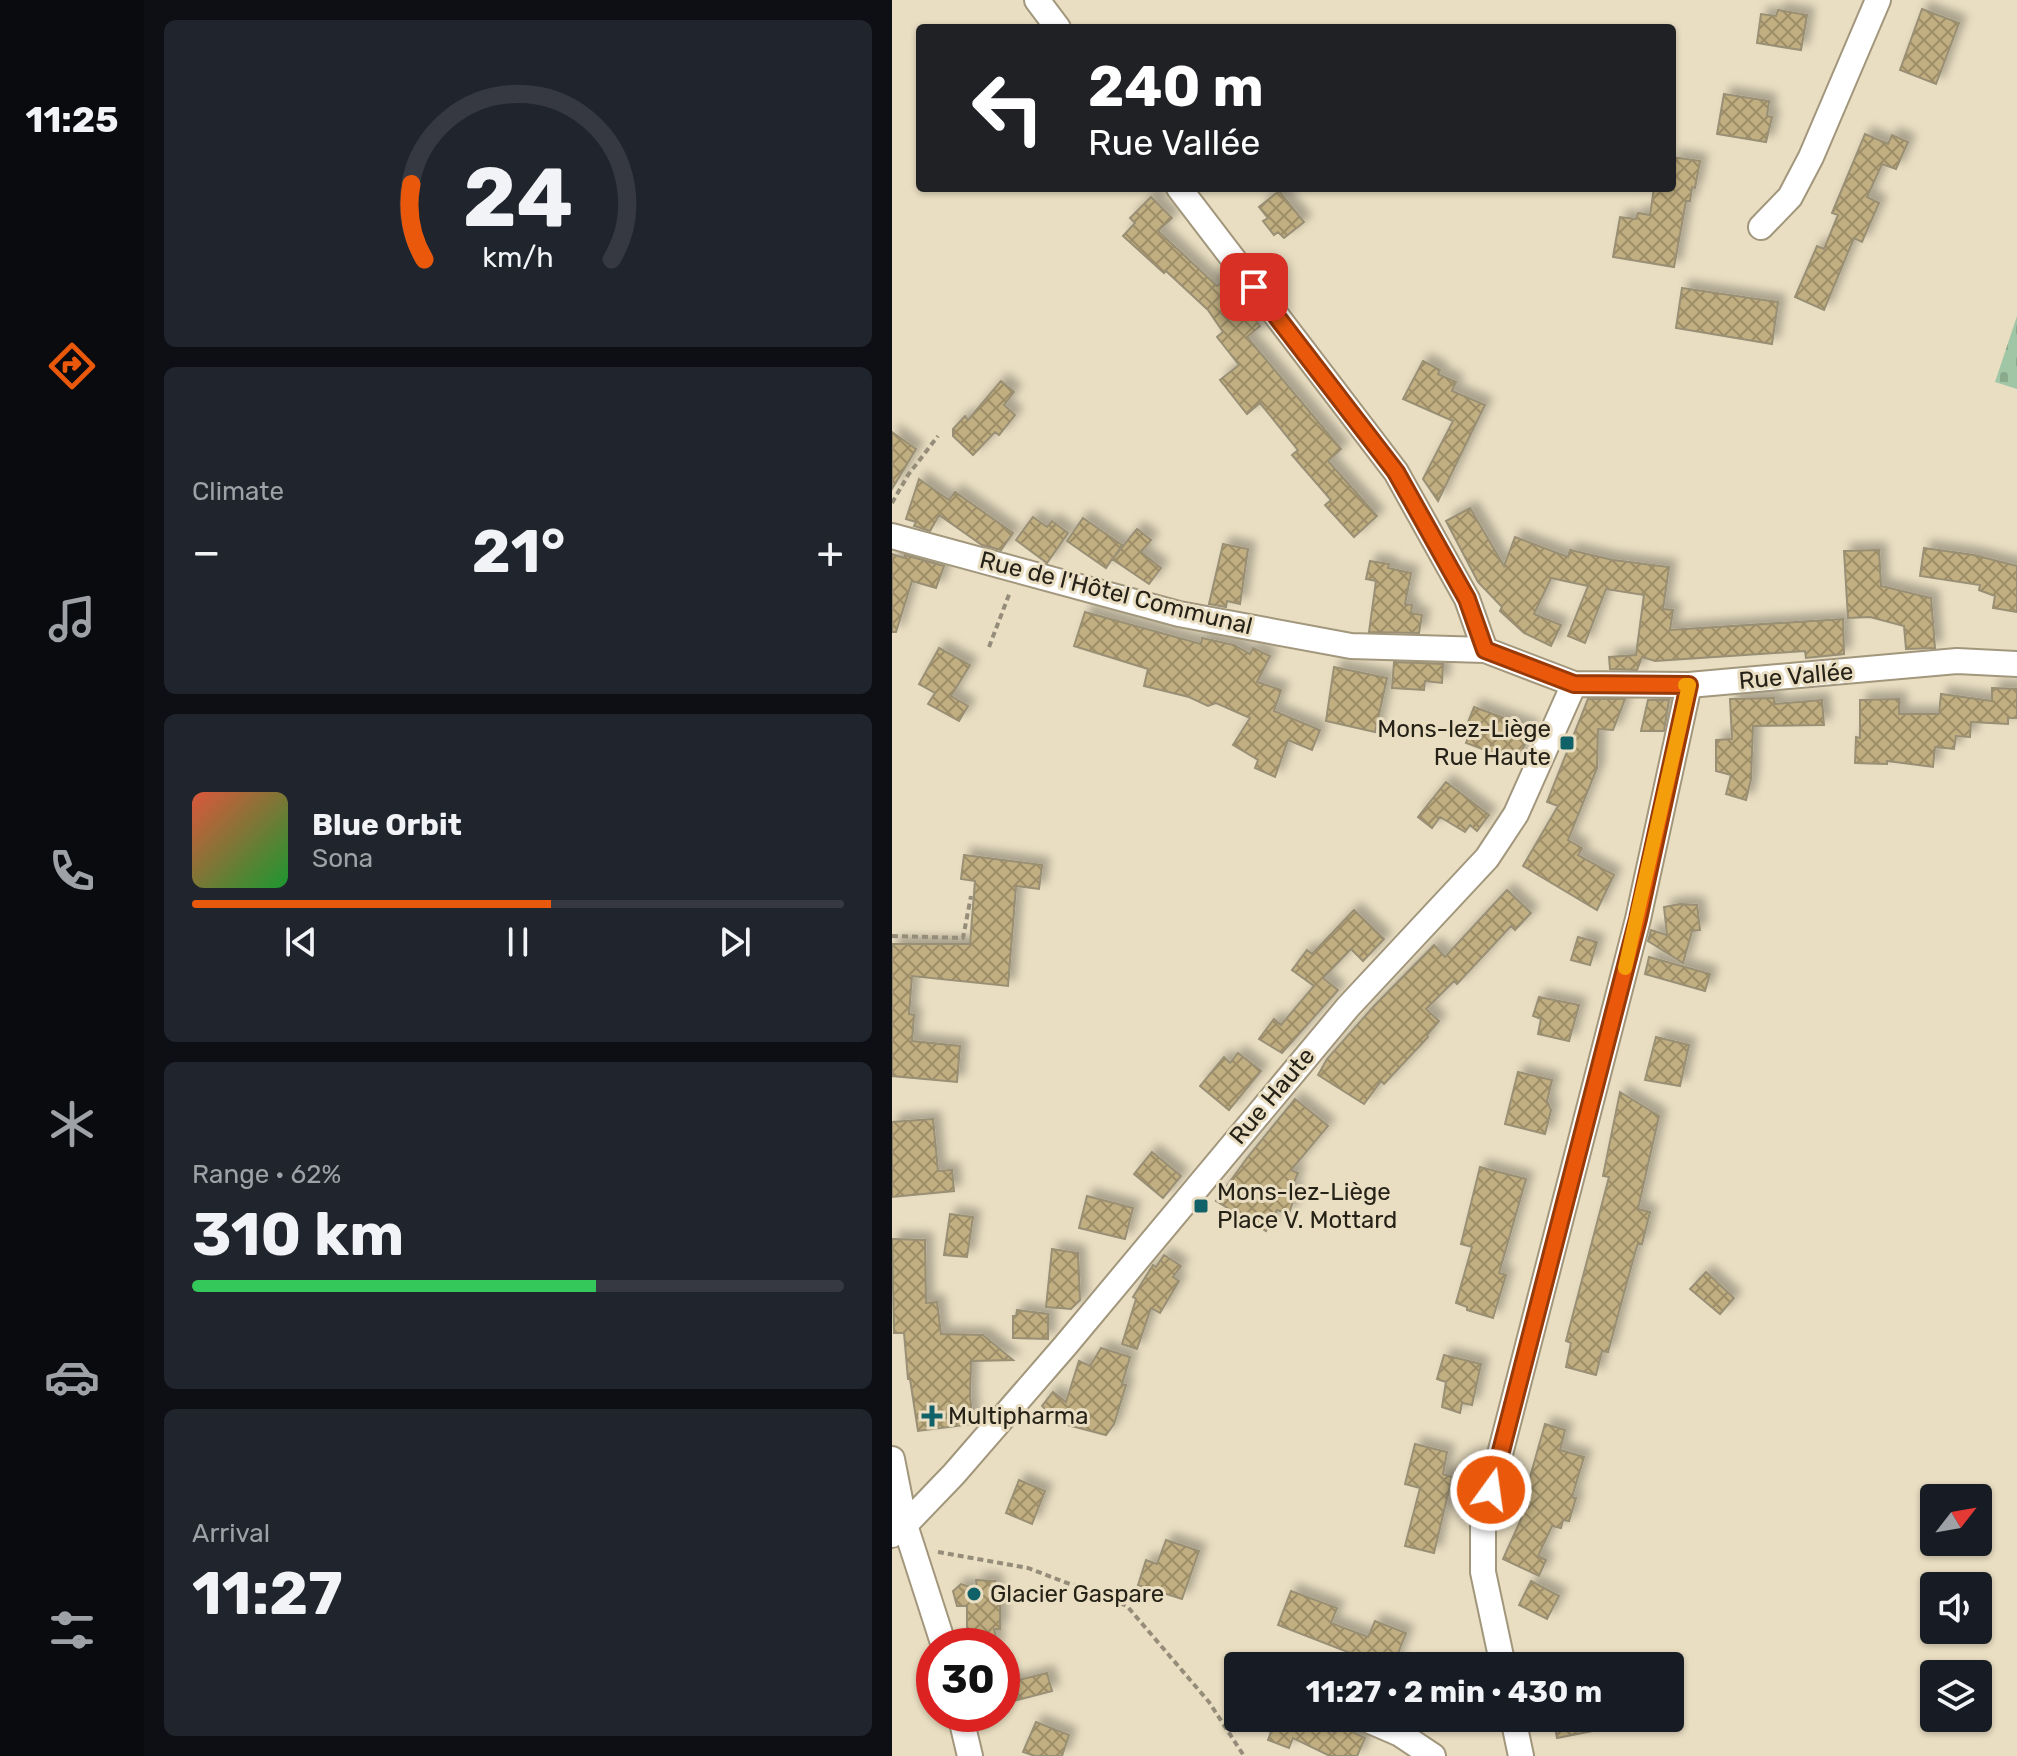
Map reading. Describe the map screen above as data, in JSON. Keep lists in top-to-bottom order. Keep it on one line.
{"streets":{"street":["Rue de l'Hôtel Communal","Rue Vallée","Rue Haute"]},"crossings":[["Rue de l'Hôtel Communal","Rue Vallée"],["Rue de l'Hôtel Communal","Rue Haute"],["Rue Vallée","Rue Haute"]],"places":{"transit":["Mons-lez-Liège Rue Haute","Mons-lez-Liège Place V. Mottard"],"health":["Multipharma"],"other":["Glacier Gaspare"]},"north":"top right","page":{"tabs":"11:25","turn":["240 m","Rue Vallée"],"tile":["Climate",["Range · 62%","310 km"],["Arrival","11:27"]],"heat":["−","21°","+"],"song":["Blue Orbit","Sona"],"limit":"30","trip":"11:27 · 2 min · 430 m","gauge":["24","km/h"]}}
